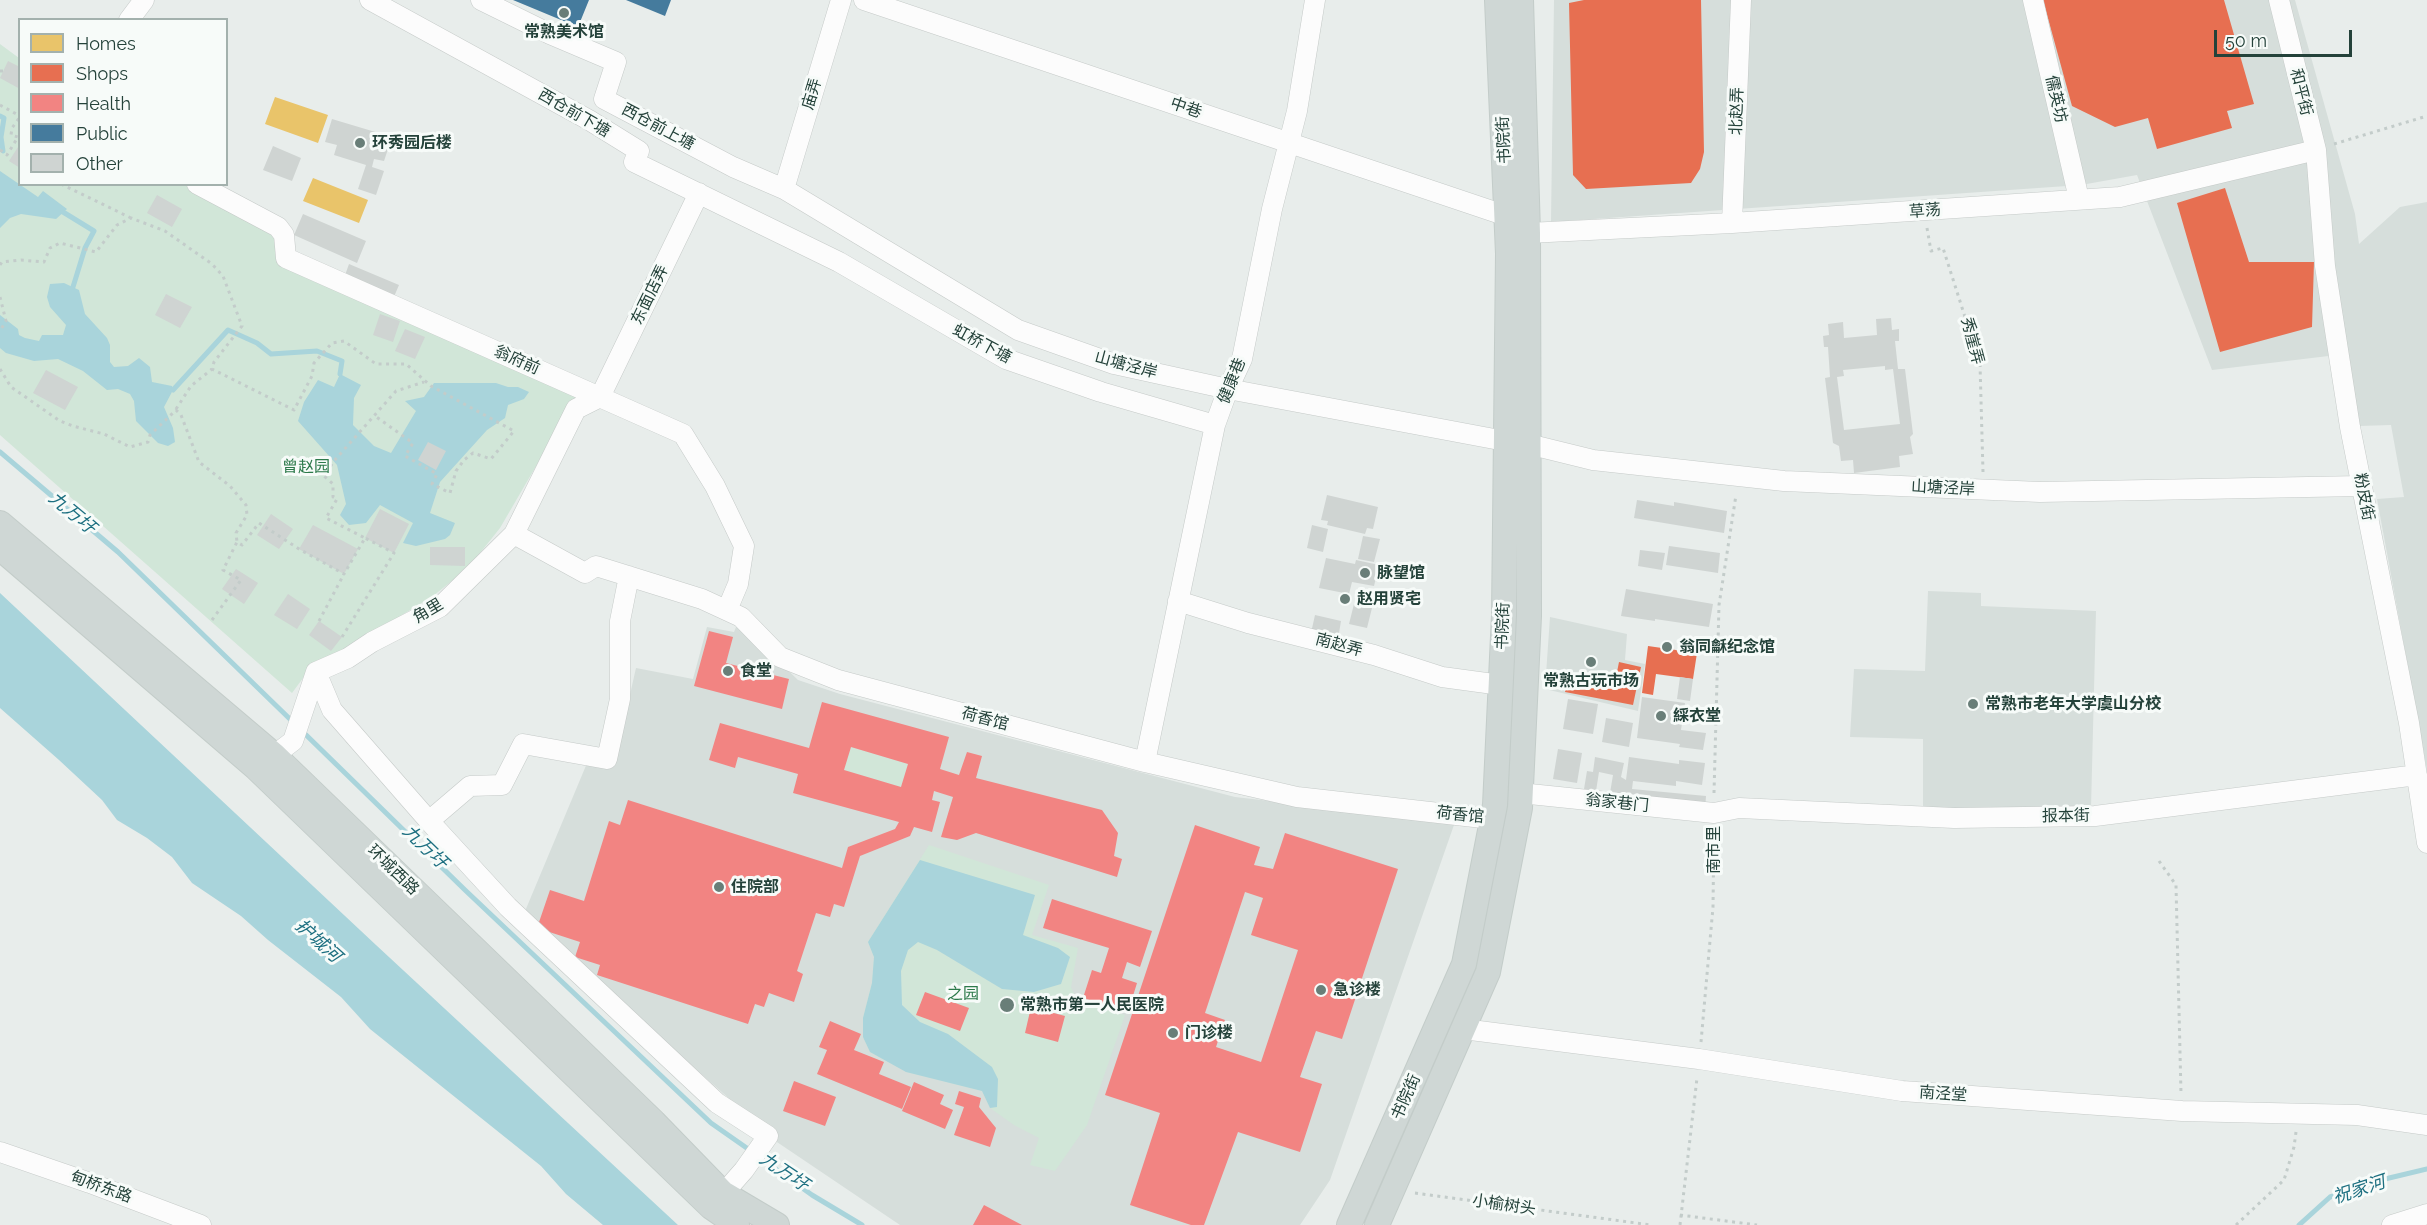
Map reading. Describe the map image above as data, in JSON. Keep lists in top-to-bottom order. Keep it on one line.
{"streets":{"main road":["书院街","环城西路"],"street":["和平街","庙弄","儒英坊","中巷","北赵弄","西仓前下塘","西仓前上塘","草荡","东面店弄","虹桥下塘","翁府前","山塘泾岸","健康巷","粉皮街","角里","南赵弄","荷香馆","翁家巷门","报本街","南泾堂","甸桥东路"],"path":["秀崖弄","南市里","小榆树头"]},"crossings":[["和平街","草荡"],["和平街","粉皮街"],["庙弄","西仓前上塘"],["庙弄","山塘泾岸"],["儒英坊","草荡"],["中巷","书院街"],["中巷","健康巷"],["北赵弄","草荡"],["西仓前下塘","东面店弄"],["西仓前下塘","虹桥下塘"],["西仓前上塘","山塘泾岸"],["书院街","草荡"],["书院街","山塘泾岸"],["书院街","南赵弄"],["书院街","荷香馆"],["书院街","翁家巷门"],["书院街","南泾堂"],["书院街","小榆树头"],["草荡","秀崖弄"],["草荡","粉皮街"],["东面店弄","翁府前"],["东面店弄","角里"],["秀崖弄","山塘泾岸"],["虹桥下塘","健康巷"],["翁府前","角里"],["翁府前","荷香馆"],["山塘泾岸","健康巷"],["山塘泾岸","粉皮街"],["山塘泾岸","南市里"],["健康巷","南赵弄"],["健康巷","荷香馆"],["粉皮街","报本街"],["角里","荷香馆"],["翁家巷门","报本街"],["翁家巷门","南市里"],["报本街","南市里"],["南市里","南泾堂"]],"water":["九万圩","护城河","祝家河"],"parks":["曾赵园","之园"],"places":["常熟美术馆","环秀园后楼","脉望馆","赵用贤宅","翁同龢纪念馆","常熟古玩市场","食堂","常熟市老年大学虞山分校","綵衣堂","住院部","急诊楼","常熟市第一人民医院","门诊楼"],"legend":["Homes","Shops","Health","Public","Other"],"scale_bar":"50 m"}
